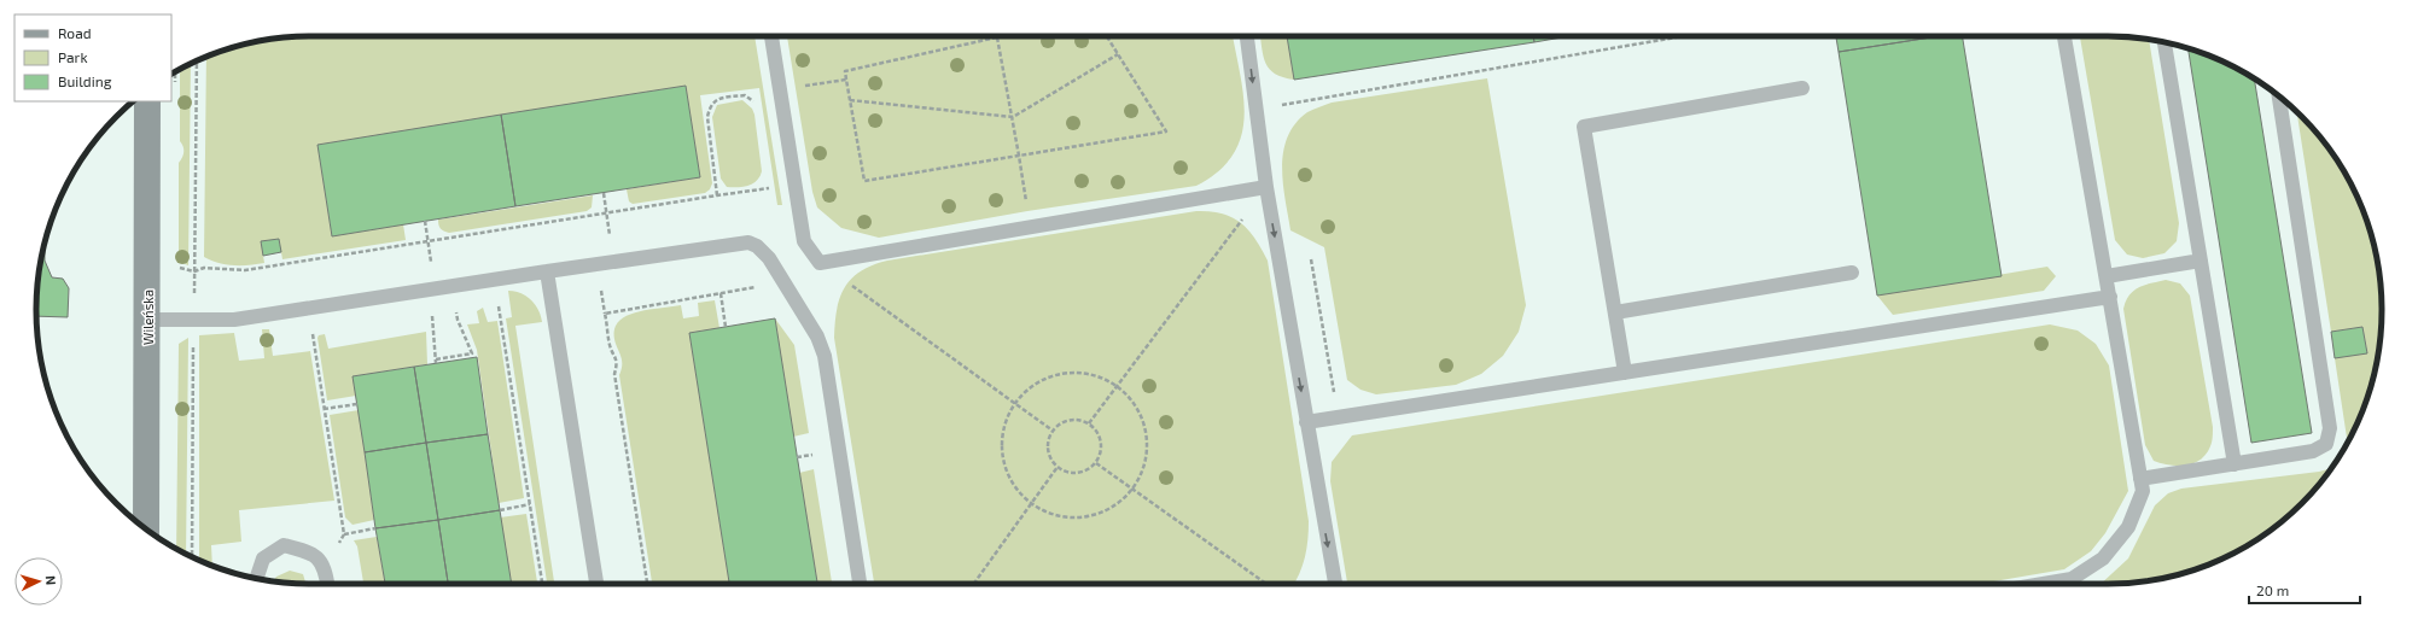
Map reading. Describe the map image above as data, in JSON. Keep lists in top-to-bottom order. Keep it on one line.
{"streets":{"street":["Wileńska"]},"legend":["Road","Park","Building"],"scale_bar":"20 m","north":"right"}
